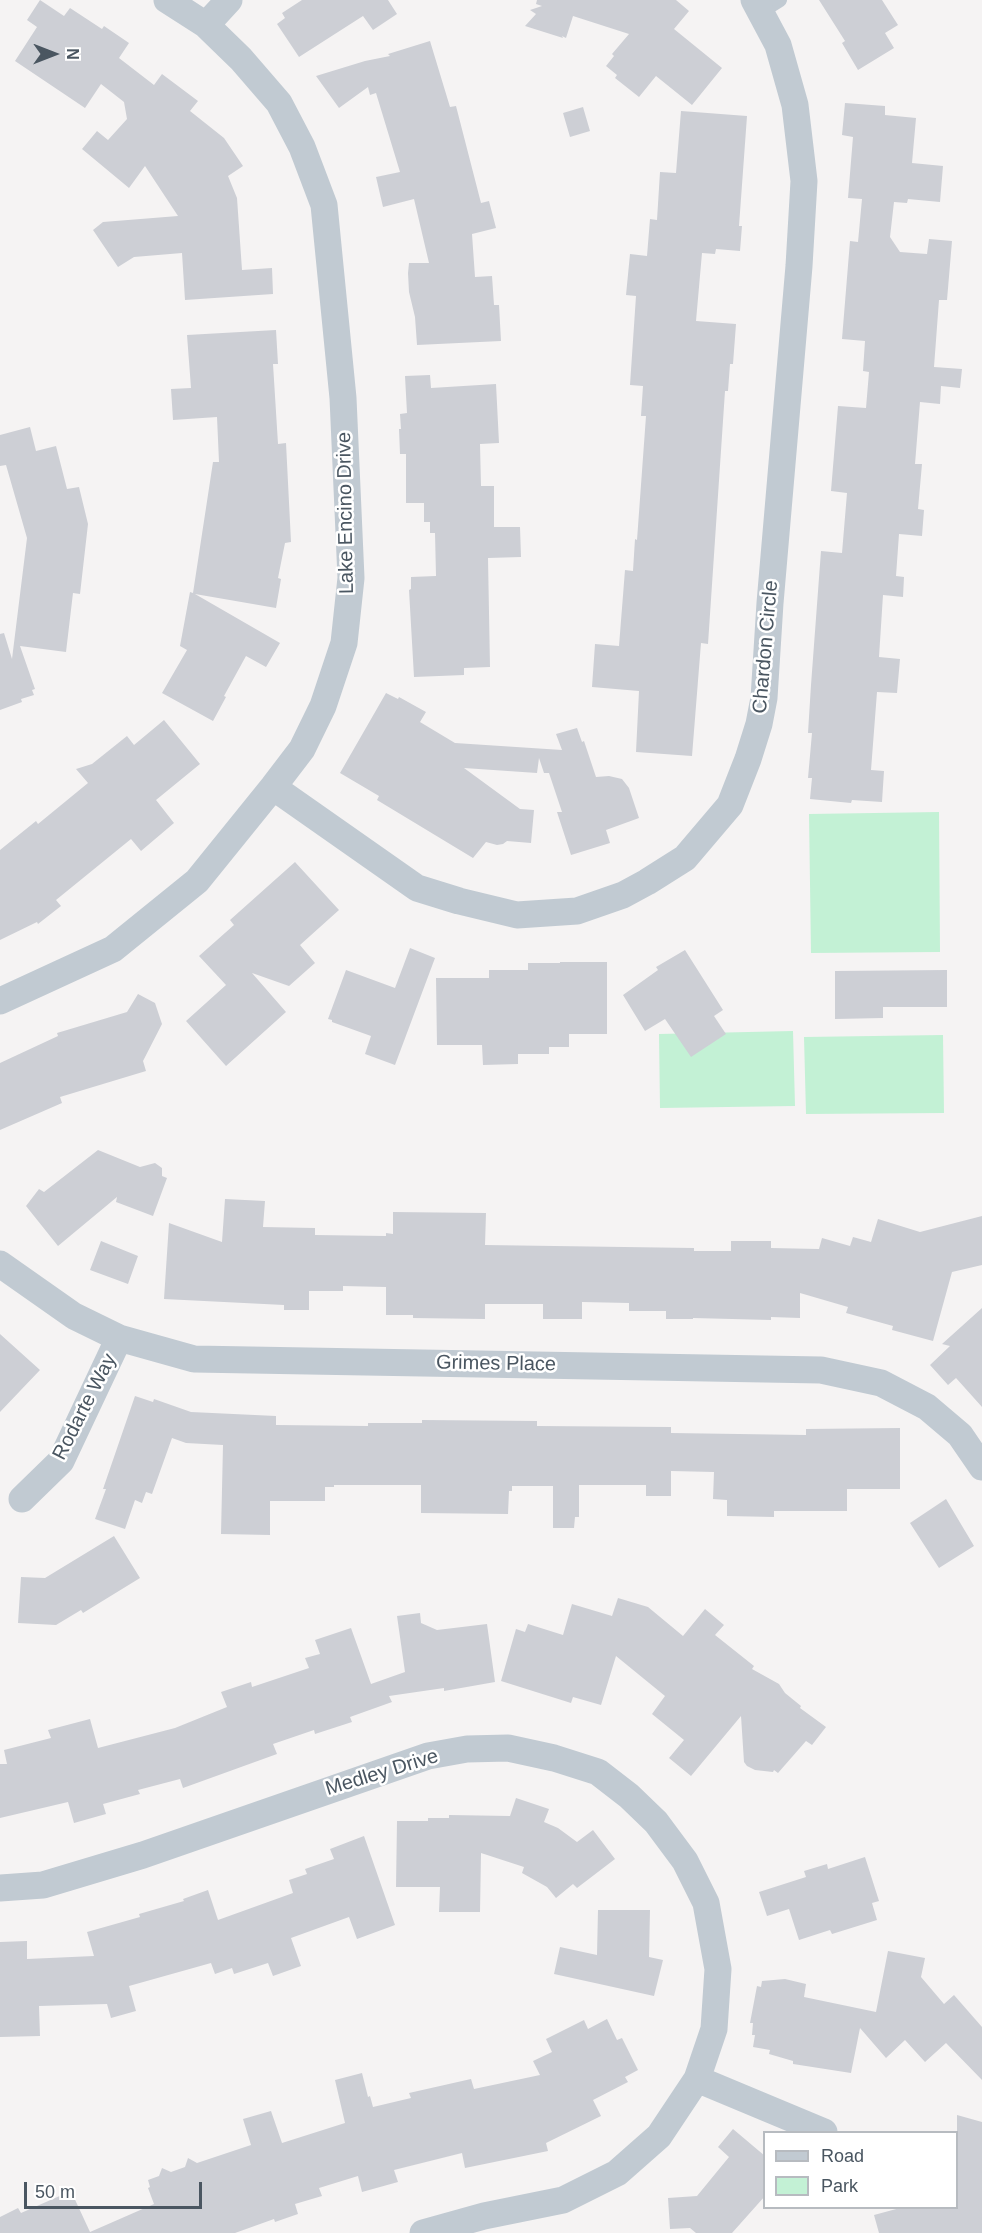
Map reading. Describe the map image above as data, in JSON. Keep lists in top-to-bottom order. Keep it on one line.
{"streets":{"street":["Lake Encino Drive","Chardon Circle","Grimes Place","Rodarte Way","Medley Drive"]},"crossings":[["Lake Encino Drive","Chardon Circle"],["Grimes Place","Rodarte Way"]],"legend":["Road","Park"],"scale_bar":"50 m","north":"right"}
